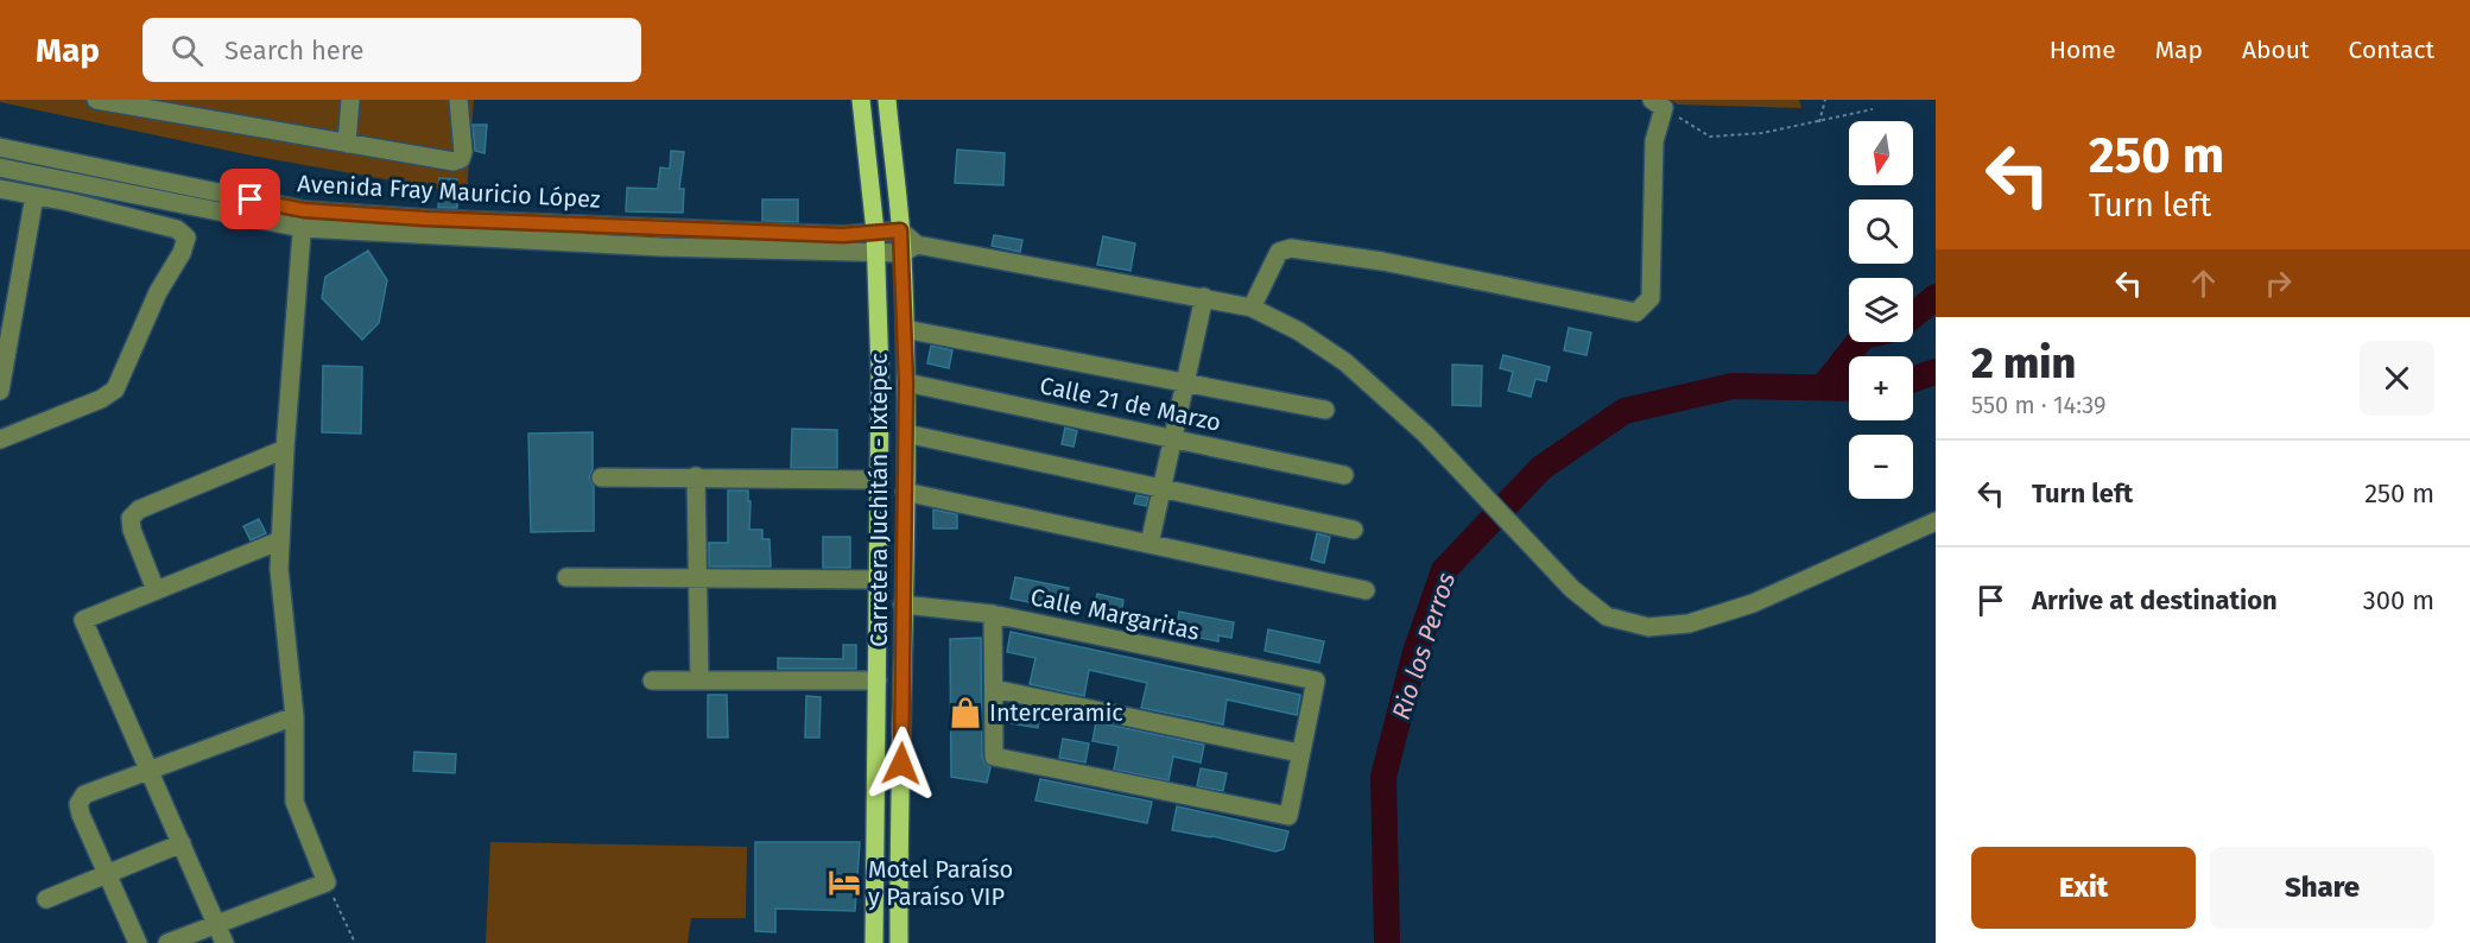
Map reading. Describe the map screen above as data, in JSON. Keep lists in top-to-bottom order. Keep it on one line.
{"streets":{"main road":["Carretera Juchitán - Ixtepec"],"street":["Avenida Fray Mauricio López","Calle 21 de Marzo","Calle Margaritas"]},"crossings":[["Avenida Fray Mauricio López","Carretera Juchitán - Ixtepec"],["Calle 21 de Marzo","Carretera Juchitán - Ixtepec"],["Carretera Juchitán - Ixtepec","Calle Margaritas"]],"water":["Rio los Perros"],"places":{"shop":["Interceramic"],"hotel":["Motel Paraíso y Paraíso VIP"]},"north":"bottom","page":{"header":"Map","search":"Search here","nav":["Home","Map","About","Contact"],"turn":["250 m","Turn left"],"map_buttons":["+","−"],"heading":["2 min","550 m · 14:39"],"list":[{"name":"Turn left","value":"250 m"},{"name":"Arrive at destination","value":"300 m"}],"buttons":["Exit","Share"]}}
